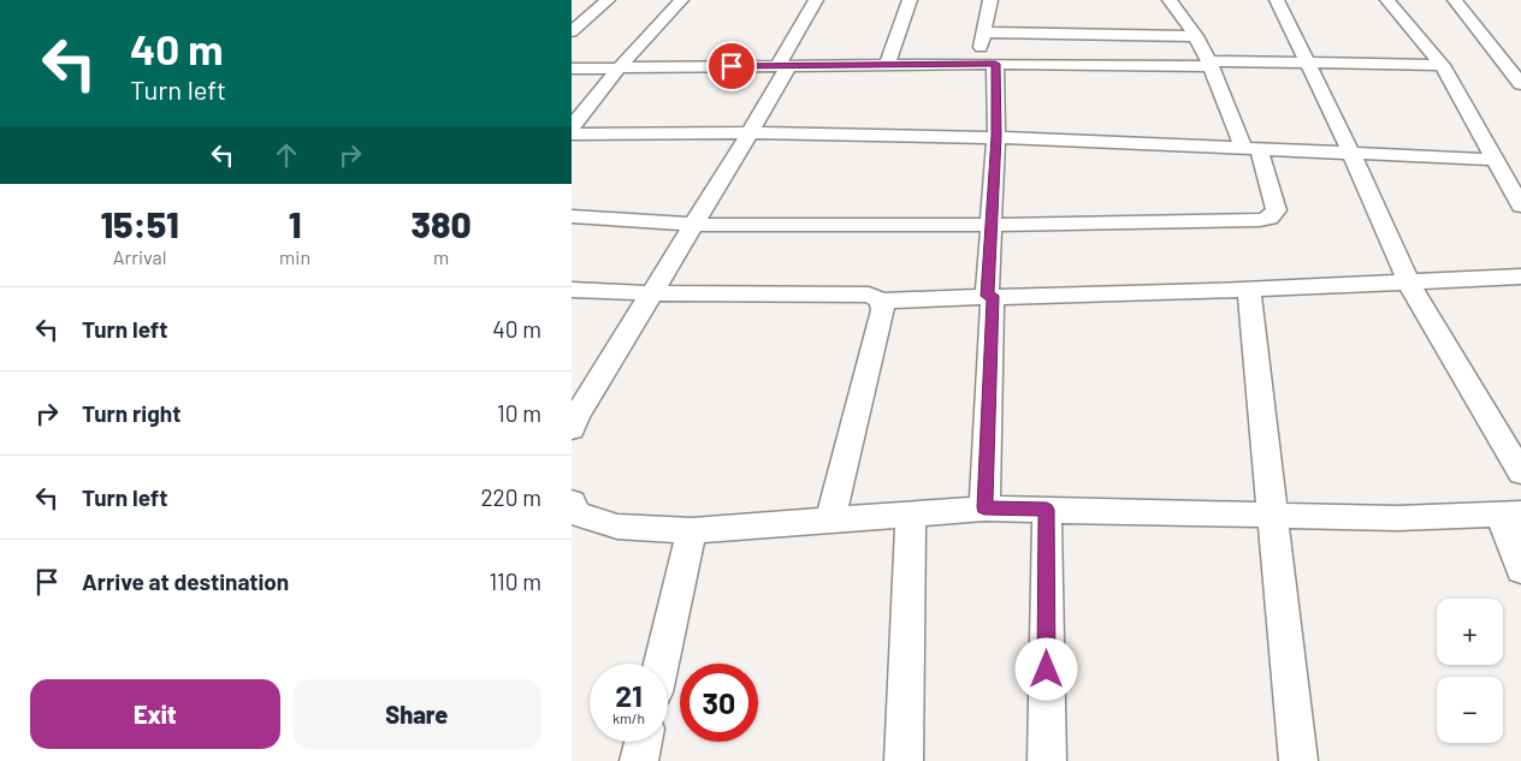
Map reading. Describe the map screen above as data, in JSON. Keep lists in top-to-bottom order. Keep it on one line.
{"page":{"turn":["40 m","Turn left"],"eta":["15:51","Arrival","1","min","380","m"],"list":[{"name":"Turn left","value":"40 m"},{"name":"Turn right","value":"10 m"},{"name":"Turn left","value":"220 m"},{"name":"Arrive at destination","value":"110 m"}],"map_buttons":["+","−"],"speed":"21 km/h","limit":"30","buttons":["Exit","Share"]}}
